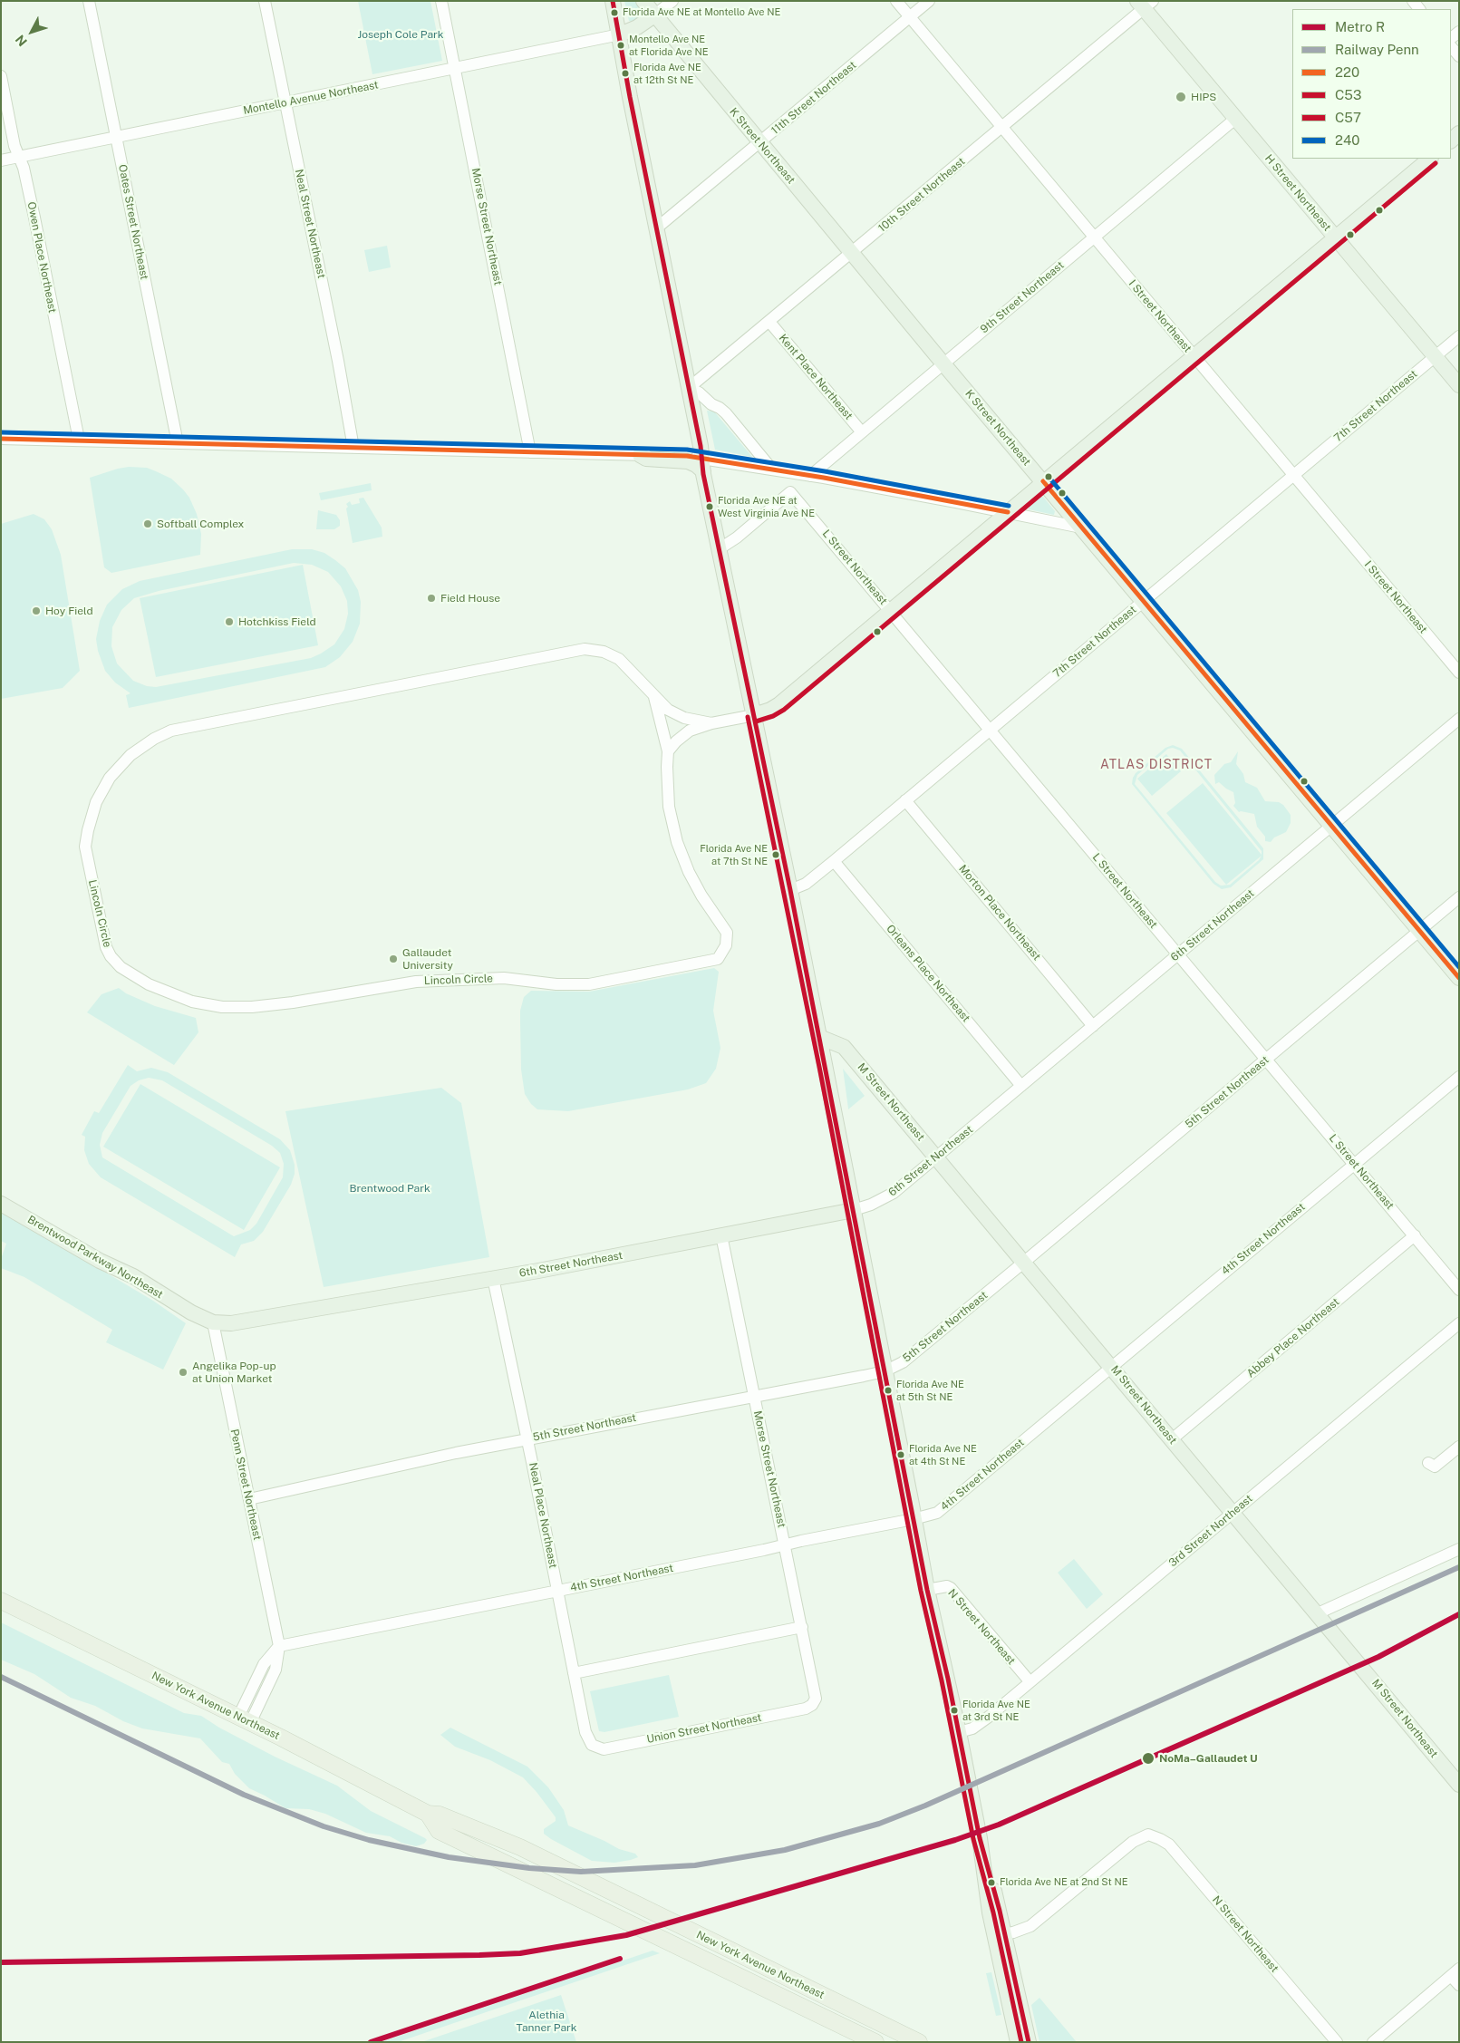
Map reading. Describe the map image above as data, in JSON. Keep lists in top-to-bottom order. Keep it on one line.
{"streets":{"highway":["New York Avenue Northeast"],"main road":["K Street Northeast","H Street Northeast","6th Street Northeast","M Street Northeast","Brentwood Parkway Northeast"],"street":["Montello Avenue Northeast","11th Street Northeast","10th Street Northeast","Oates Street Northeast","Neal Street Northeast","Morse Street Northeast","Owen Place Northeast","9th Street Northeast","I Street Northeast","Kent Place Northeast","7th Street Northeast","L Street Northeast","Morton Place Northeast","Lincoln Circle","Orleans Place Northeast","5th Street Northeast","4th Street Northeast","Abbey Place Northeast","Penn Street Northeast","Neal Place Northeast","3rd Street Northeast","N Street Northeast","Union Street Northeast"]},"crossings":[["Montello Avenue Northeast","Oates Street Northeast"],["Montello Avenue Northeast","Neal Street Northeast"],["Montello Avenue Northeast","Morse Street Northeast"],["Montello Avenue Northeast","Owen Place Northeast"],["11th Street Northeast","K Street Northeast"],["11th Street Northeast","I Street Northeast"],["K Street Northeast","10th Street Northeast"],["K Street Northeast","9th Street Northeast"],["K Street Northeast","7th Street Northeast"],["K Street Northeast","6th Street Northeast"],["K Street Northeast","5th Street Northeast"],["H Street Northeast","10th Street Northeast"],["H Street Northeast","9th Street Northeast"],["H Street Northeast","7th Street Northeast"],["10th Street Northeast","I Street Northeast"],["10th Street Northeast","Kent Place Northeast"],["Morse Street Northeast","6th Street Northeast"],["Morse Street Northeast","5th Street Northeast"],["Morse Street Northeast","4th Street Northeast"],["Morse Street Northeast","Union Street Northeast"],["9th Street Northeast","I Street Northeast"],["9th Street Northeast","Kent Place Northeast"],["I Street Northeast","7th Street Northeast"],["7th Street Northeast","L Street Northeast"],["7th Street Northeast","Morton Place Northeast"],["7th Street Northeast","Orleans Place Northeast"],["L Street Northeast","6th Street Northeast"],["L Street Northeast","5th Street Northeast"],["L Street Northeast","4th Street Northeast"],["L Street Northeast","Abbey Place Northeast"],["Morton Place Northeast","6th Street Northeast"],["6th Street Northeast","Orleans Place Northeast"],["6th Street Northeast","M Street Northeast"],["6th Street Northeast","Brentwood Parkway Northeast"],["6th Street Northeast","Penn Street Northeast"],["6th Street Northeast","Neal Place Northeast"],["5th Street Northeast","M Street Northeast"],["5th Street Northeast","Penn Street Northeast"],["5th Street Northeast","Neal Place Northeast"],["M Street Northeast","4th Street Northeast"],["M Street Northeast","Abbey Place Northeast"],["M Street Northeast","3rd Street Northeast"],["4th Street Northeast","Penn Street Northeast"],["4th Street Northeast","Neal Place Northeast"],["Brentwood Parkway Northeast","Penn Street Northeast"],["Neal Place Northeast","Union Street Northeast"],["3rd Street Northeast","N Street Northeast"]],"districts":["ATLAS DISTRICT"],"parks":["Joseph Cole Park","Brentwood Park","Alethia Tanner Park"],"places":["Florida Ave NE at Montello Ave NE","Montello Ave NE at Florida Ave NE","Florida Ave NE at 12th St NE","HIPS","Florida Ave NE at West Virginia Ave NE","Softball Complex","Field House","Hoy Field","Hotchkiss Field","Florida Ave NE at 7th St NE","Gallaudet University","Angelika Pop-up at Union Market","Florida Ave NE at 5th St NE","Florida Ave NE at 4th St NE","Florida Ave NE at 3rd St NE","NoMa–Gallaudet U","Florida Ave NE at 2nd St NE"],"lines":["transit line C57","transit line C53","transit line 240","transit line 220","rail line Penn","metro line R"],"legend":["Metro R","Railway Penn","220","C53","C57","240"],"north":"bottom left"}
